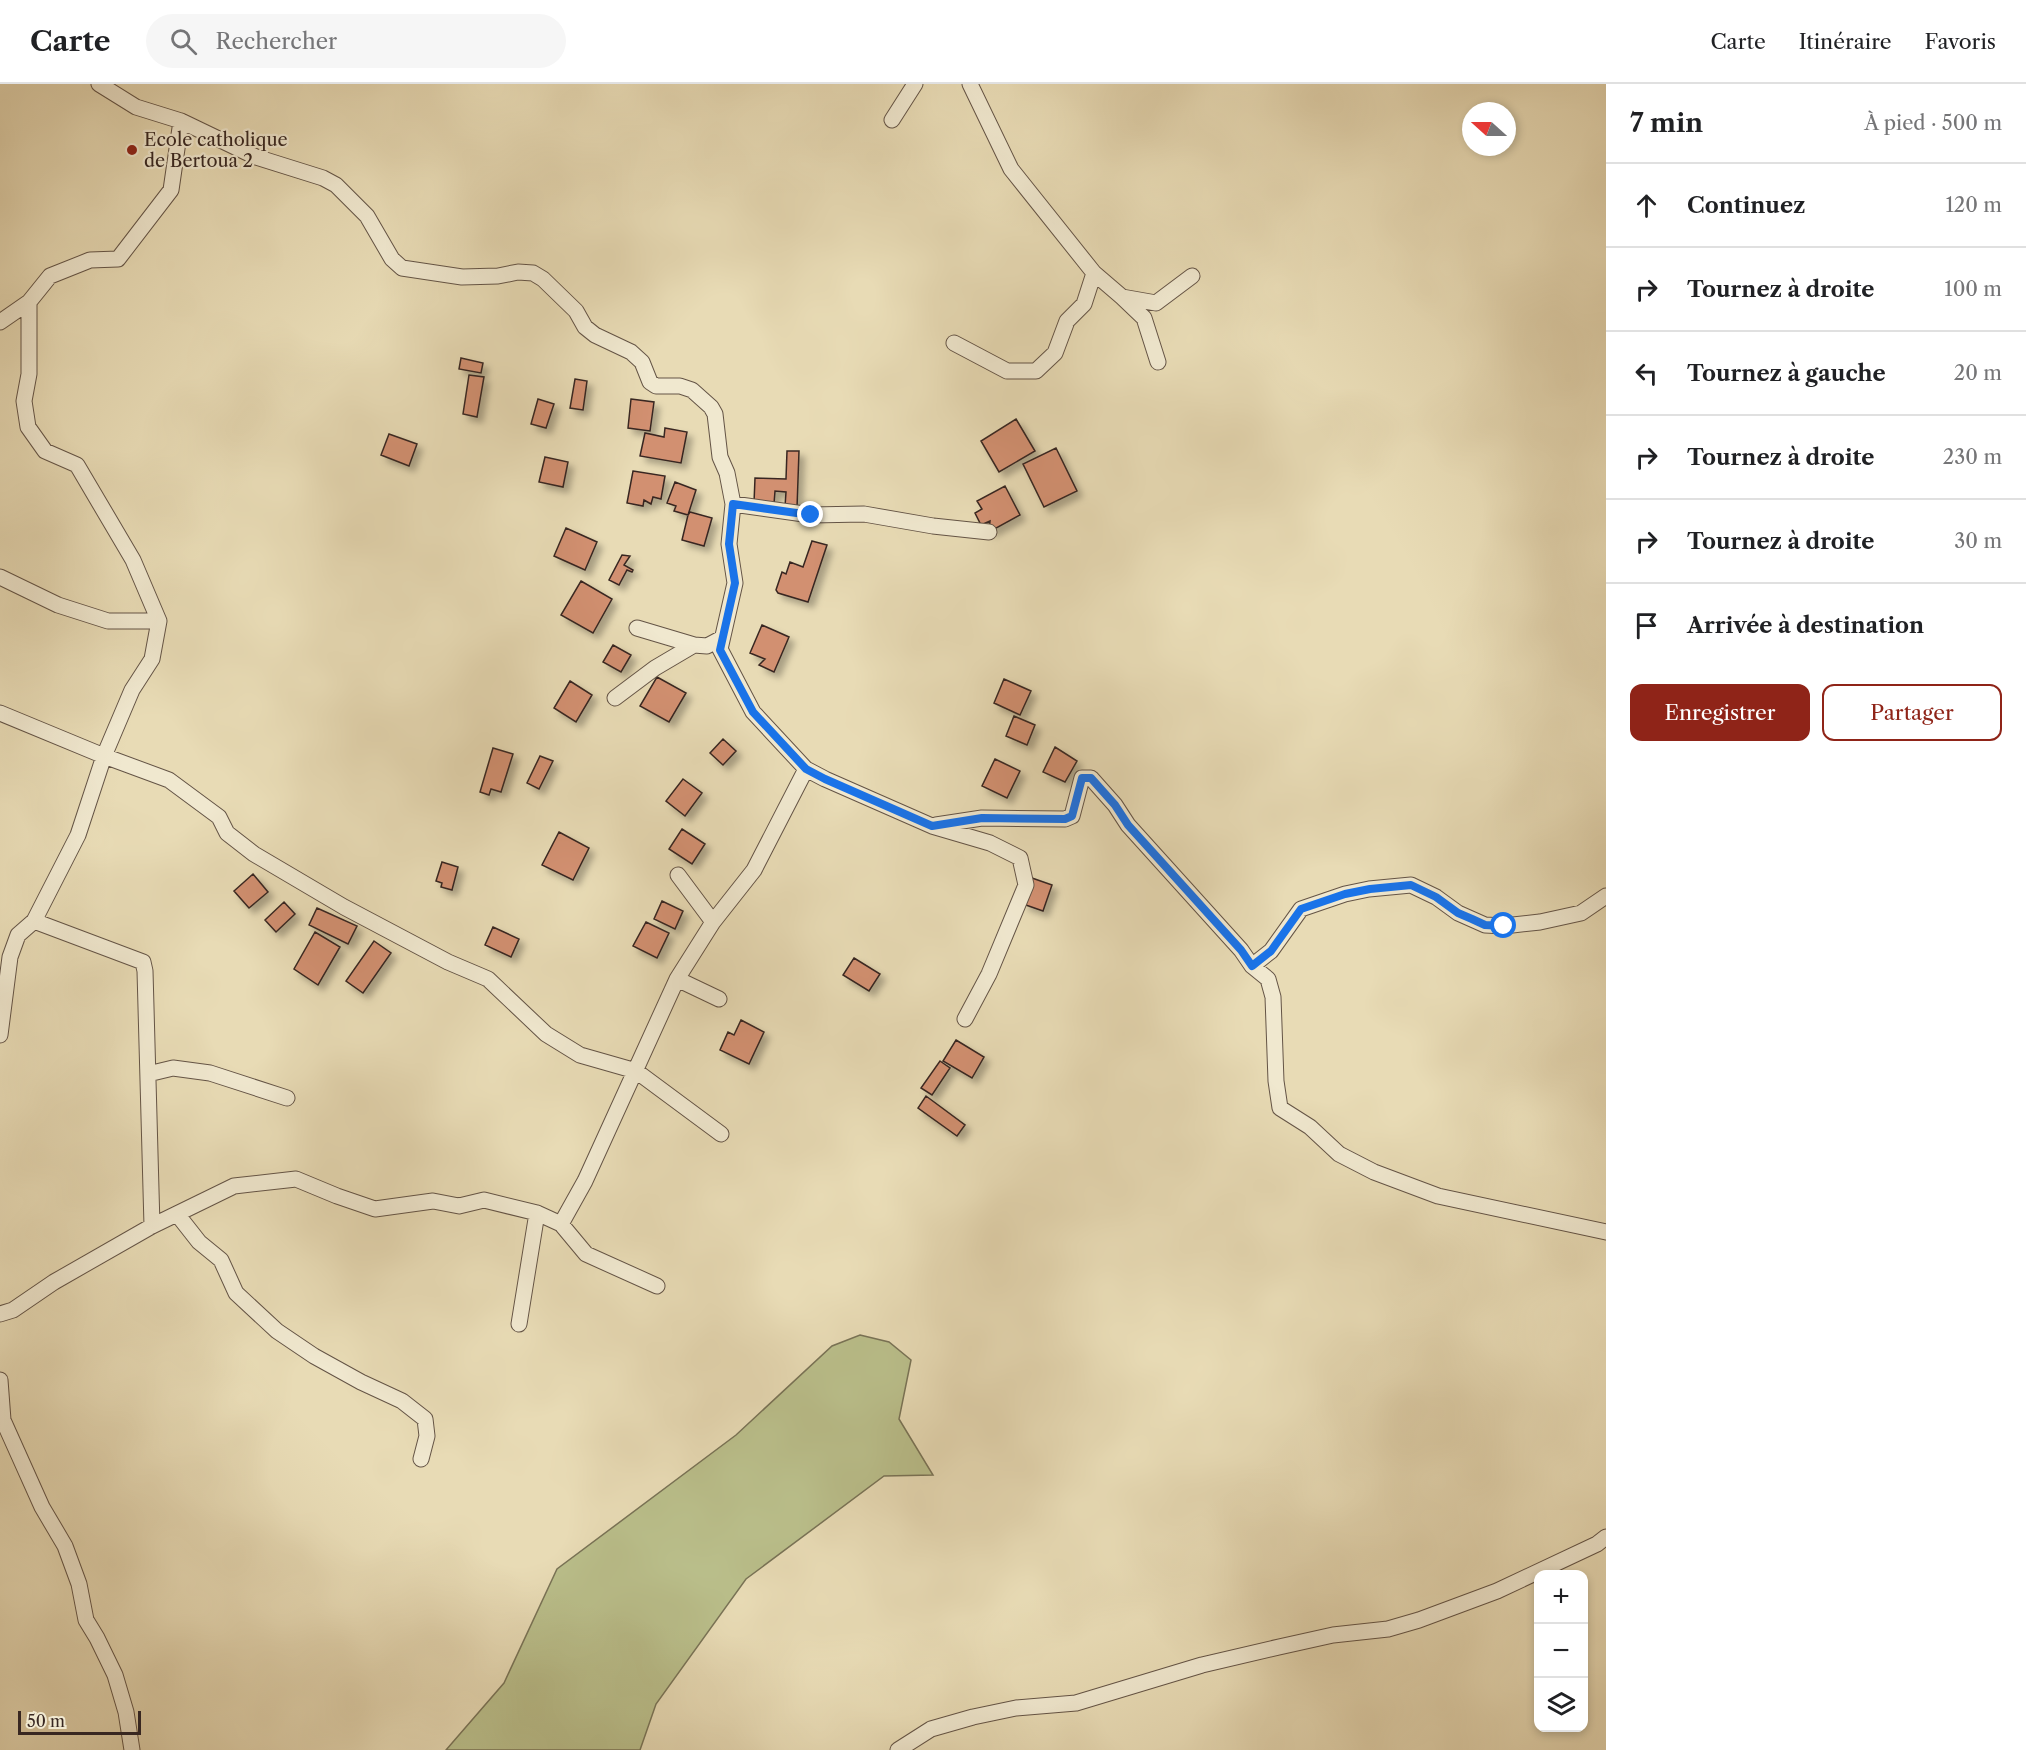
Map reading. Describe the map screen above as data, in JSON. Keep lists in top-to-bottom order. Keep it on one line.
{"places":["Ecole catholique de Bertoua 2"],"scale_bar":"50 m","north":"left","page":{"header":"Carte","search":"Rechercher","nav":["Carte","Itinéraire","Favoris"],"heading":["7 min","À pied · 500 m"],"list":[["Continuez","120 m"],["Tournez à droite","100 m"],["Tournez à gauche","20 m"],["Tournez à droite","230 m"],["Tournez à droite","30 m"],"Arrivée à destination"],"buttons":["Enregistrer","Partager"],"map_buttons":["+","−"],"scale":"50 m"}}
